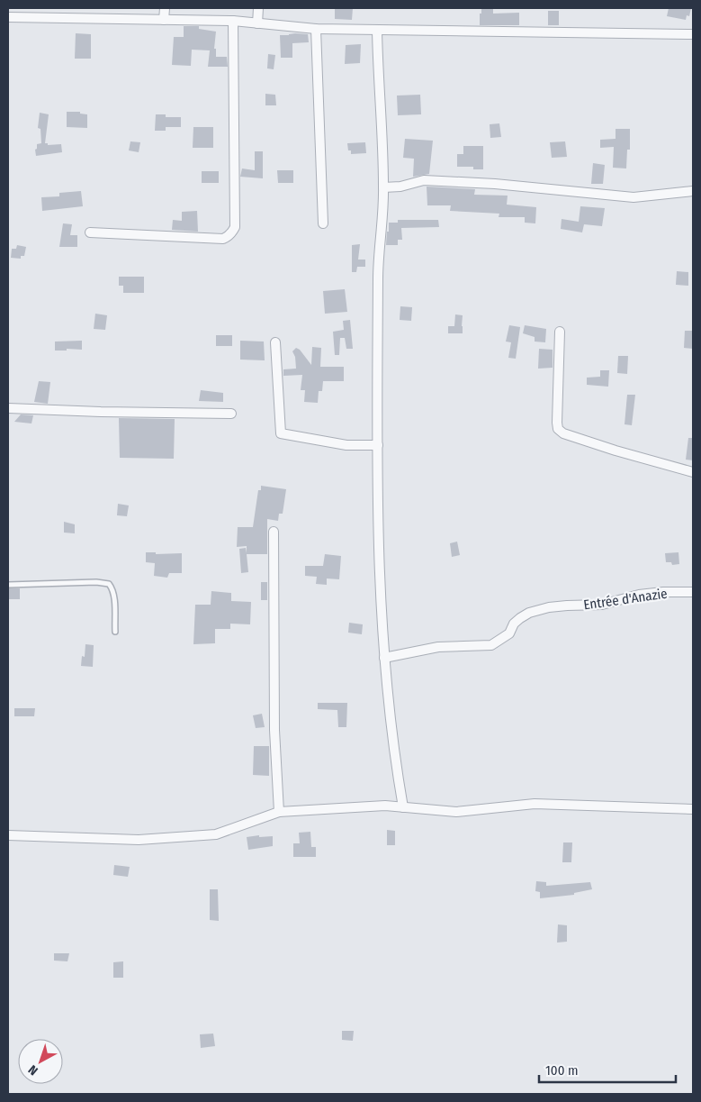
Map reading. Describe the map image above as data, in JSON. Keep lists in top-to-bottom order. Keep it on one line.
{"streets":{"street":["Entrée d'Anazie"]},"scale_bar":"100 m","north":"bottom left"}
